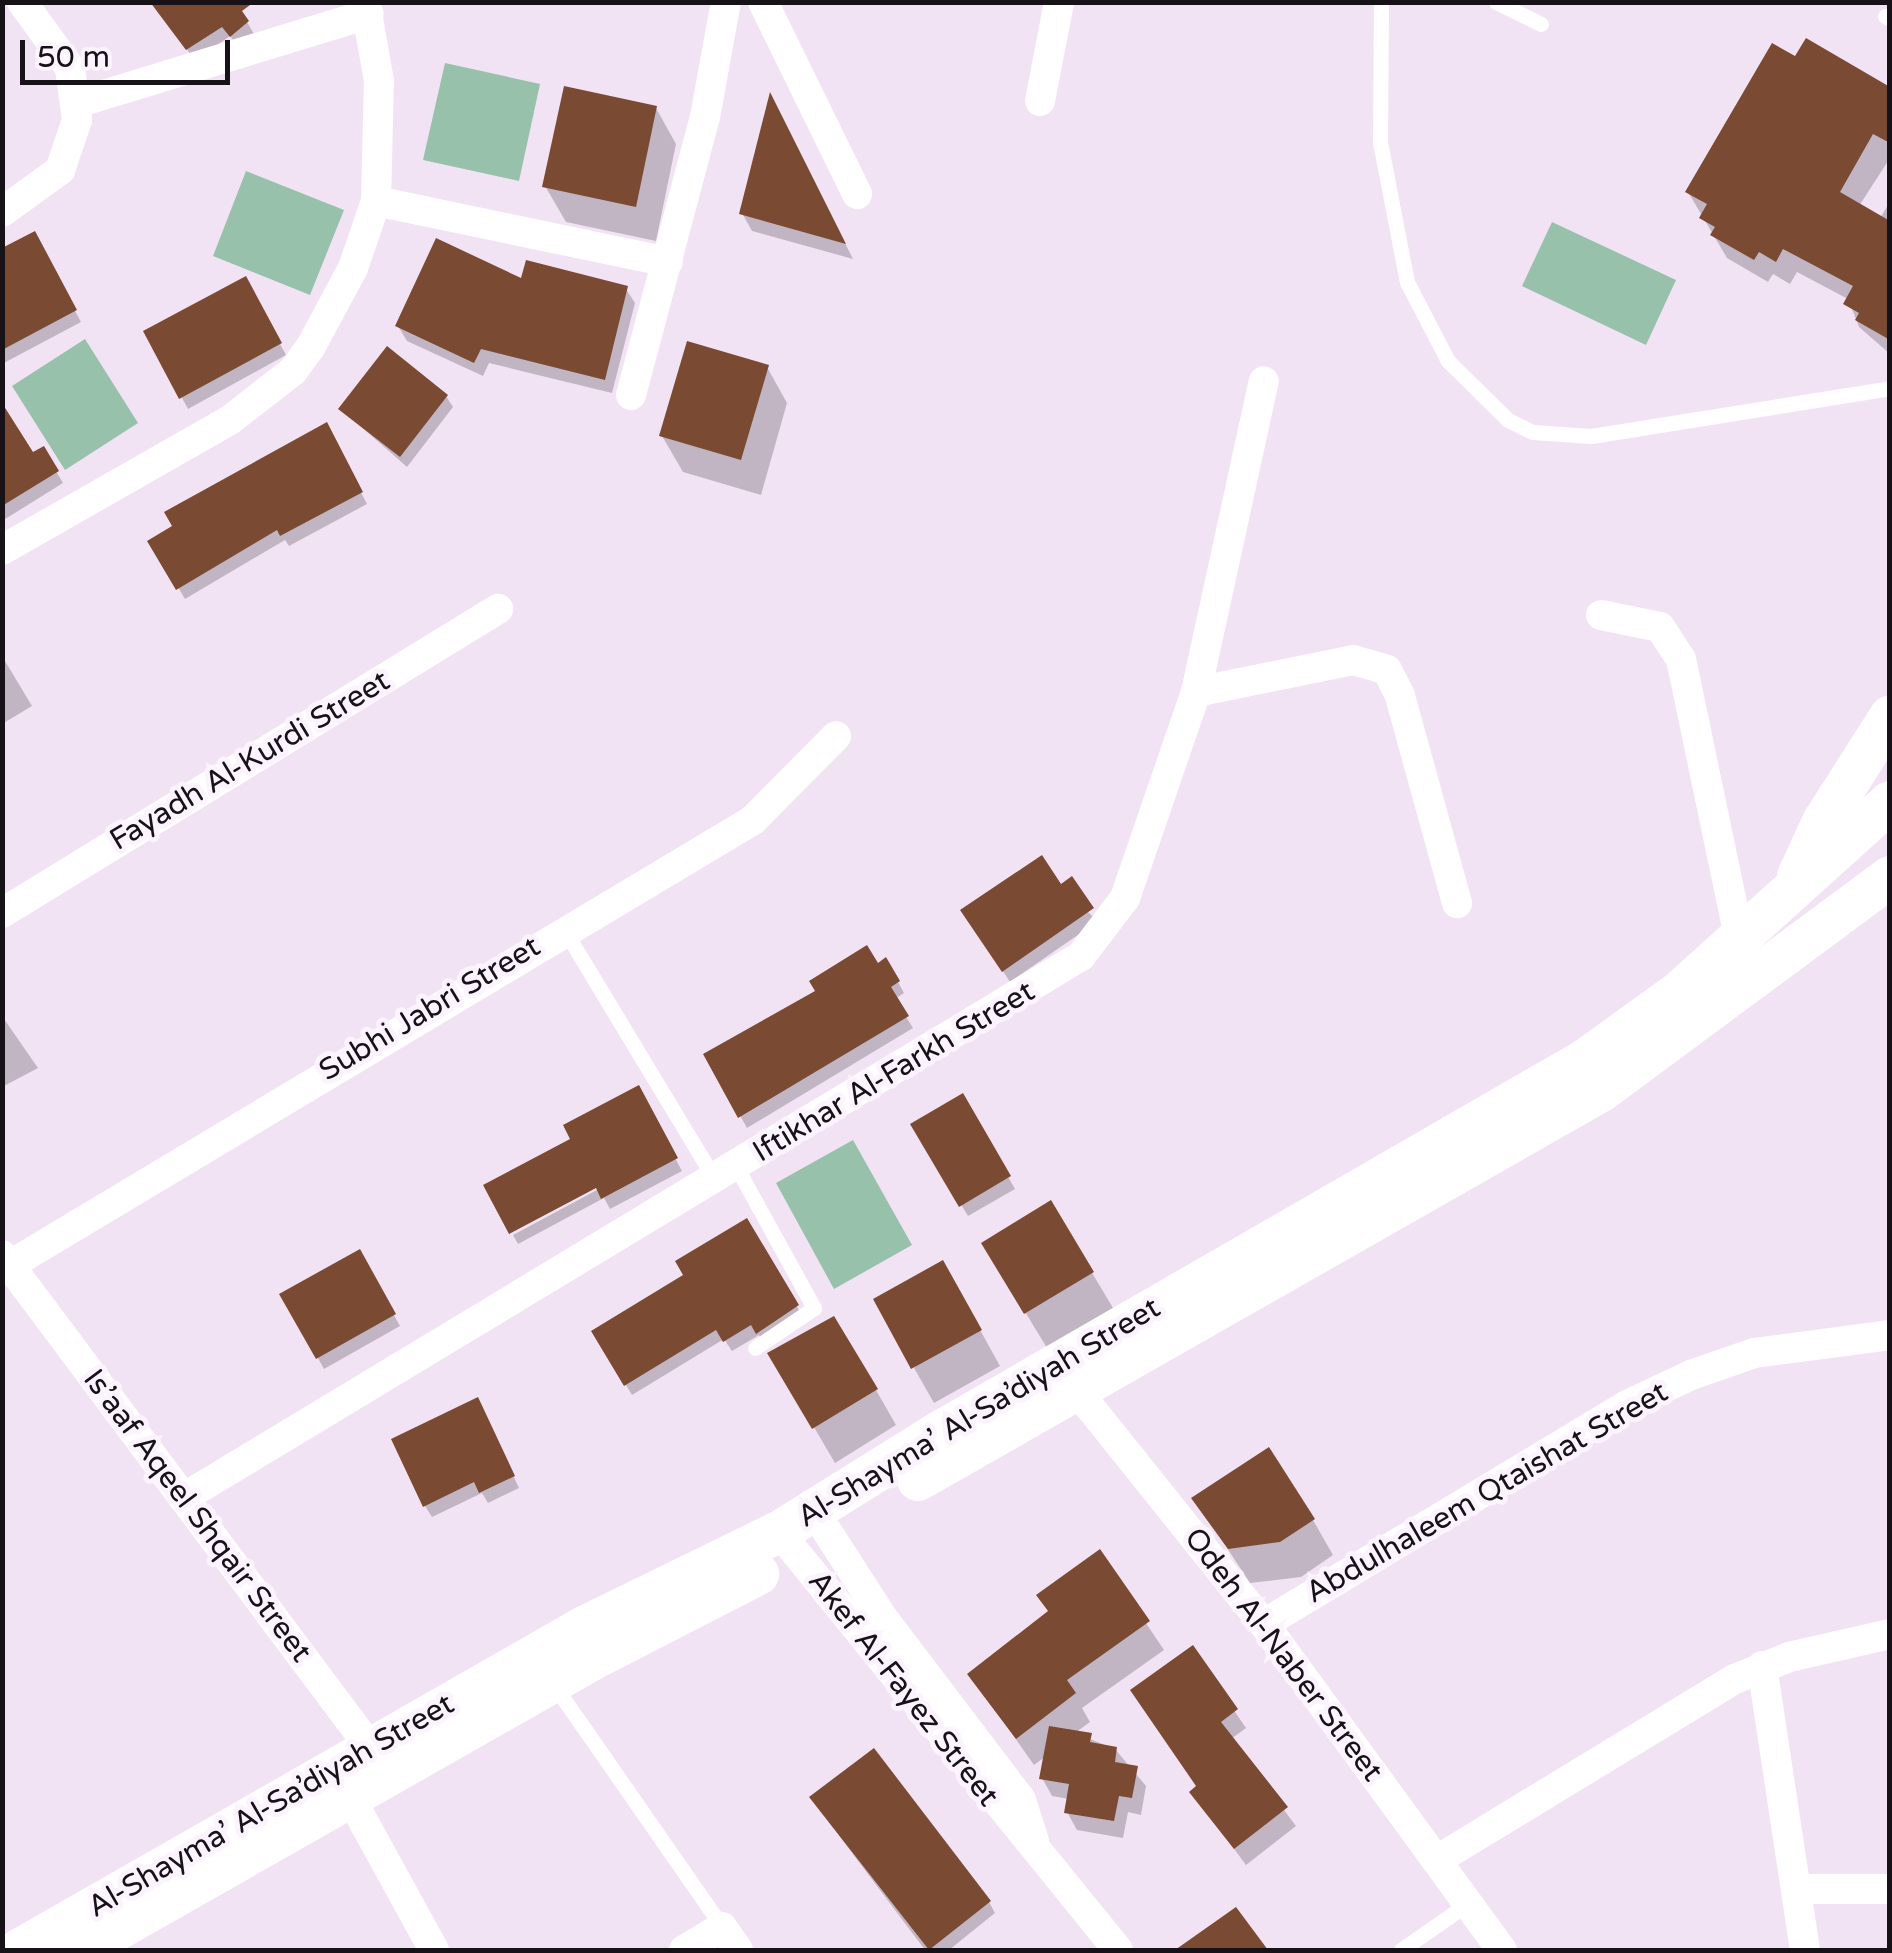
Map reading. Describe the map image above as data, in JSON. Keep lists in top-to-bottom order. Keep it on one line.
{"streets":{"street":["Fayadh Al-Kurdi Street","Subhi Jabri Street","Iftikhar Al-Farkh Street","Al-Shayma’ Al-Sa’diyah Street","Abdulhaleem Qtaishat Street","Is’aaf Aqeel Shqair Street","Odeh Al-Naber Street","Akef Al-Fayez Street"]},"crossings":[["Subhi Jabri Street","Is’aaf Aqeel Shqair Street"],["Iftikhar Al-Farkh Street","Is’aaf Aqeel Shqair Street"],["Al-Shayma’ Al-Sa’diyah Street","Is’aaf Aqeel Shqair Street"],["Al-Shayma’ Al-Sa’diyah Street","Odeh Al-Naber Street"],["Al-Shayma’ Al-Sa’diyah Street","Akef Al-Fayez Street"],["Abdulhaleem Qtaishat Street","Odeh Al-Naber Street"]],"scale_bar":"50 m"}
